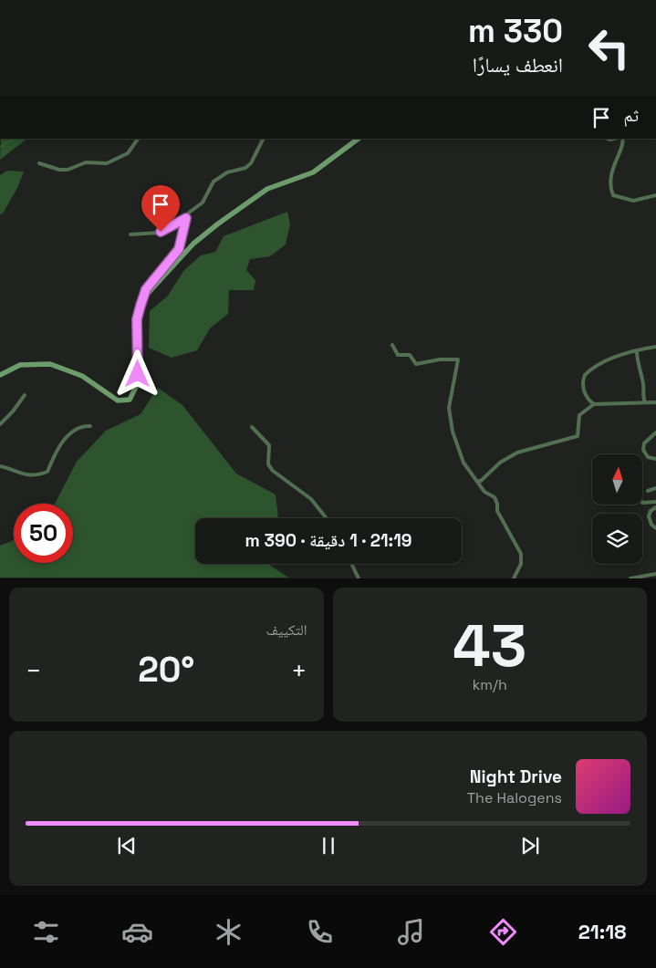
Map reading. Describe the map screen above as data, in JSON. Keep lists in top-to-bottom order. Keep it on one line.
{"north":"top","page":{"turn":["330 m","انعطف يسارًا"],"then":"ثم","limit":"50","trip":"21:19 · 1 دقيقة · 390 m","tile":[["43","km/h"],"التكييف"],"heat":["−","20°","+"],"song":["Night Drive","The Halogens"],"tabs":"21:18"}}
